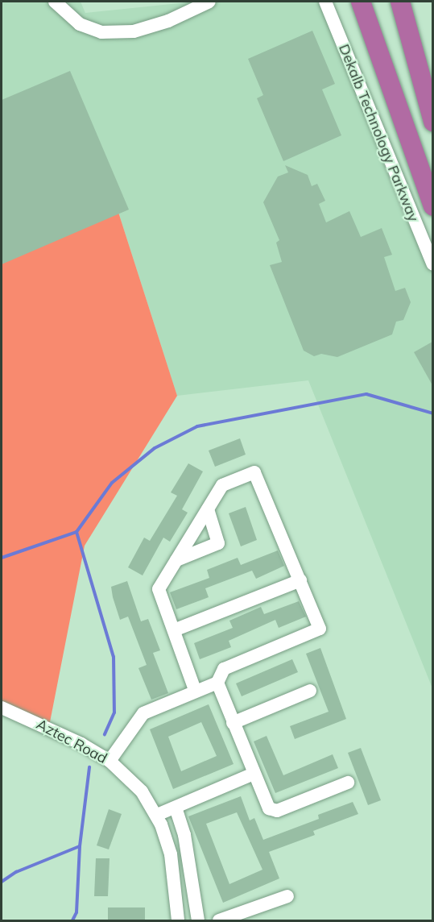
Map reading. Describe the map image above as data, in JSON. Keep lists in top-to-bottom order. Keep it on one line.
{"streets":{"street":["Dekalb Technology Parkway","Aztec Road"]}}
